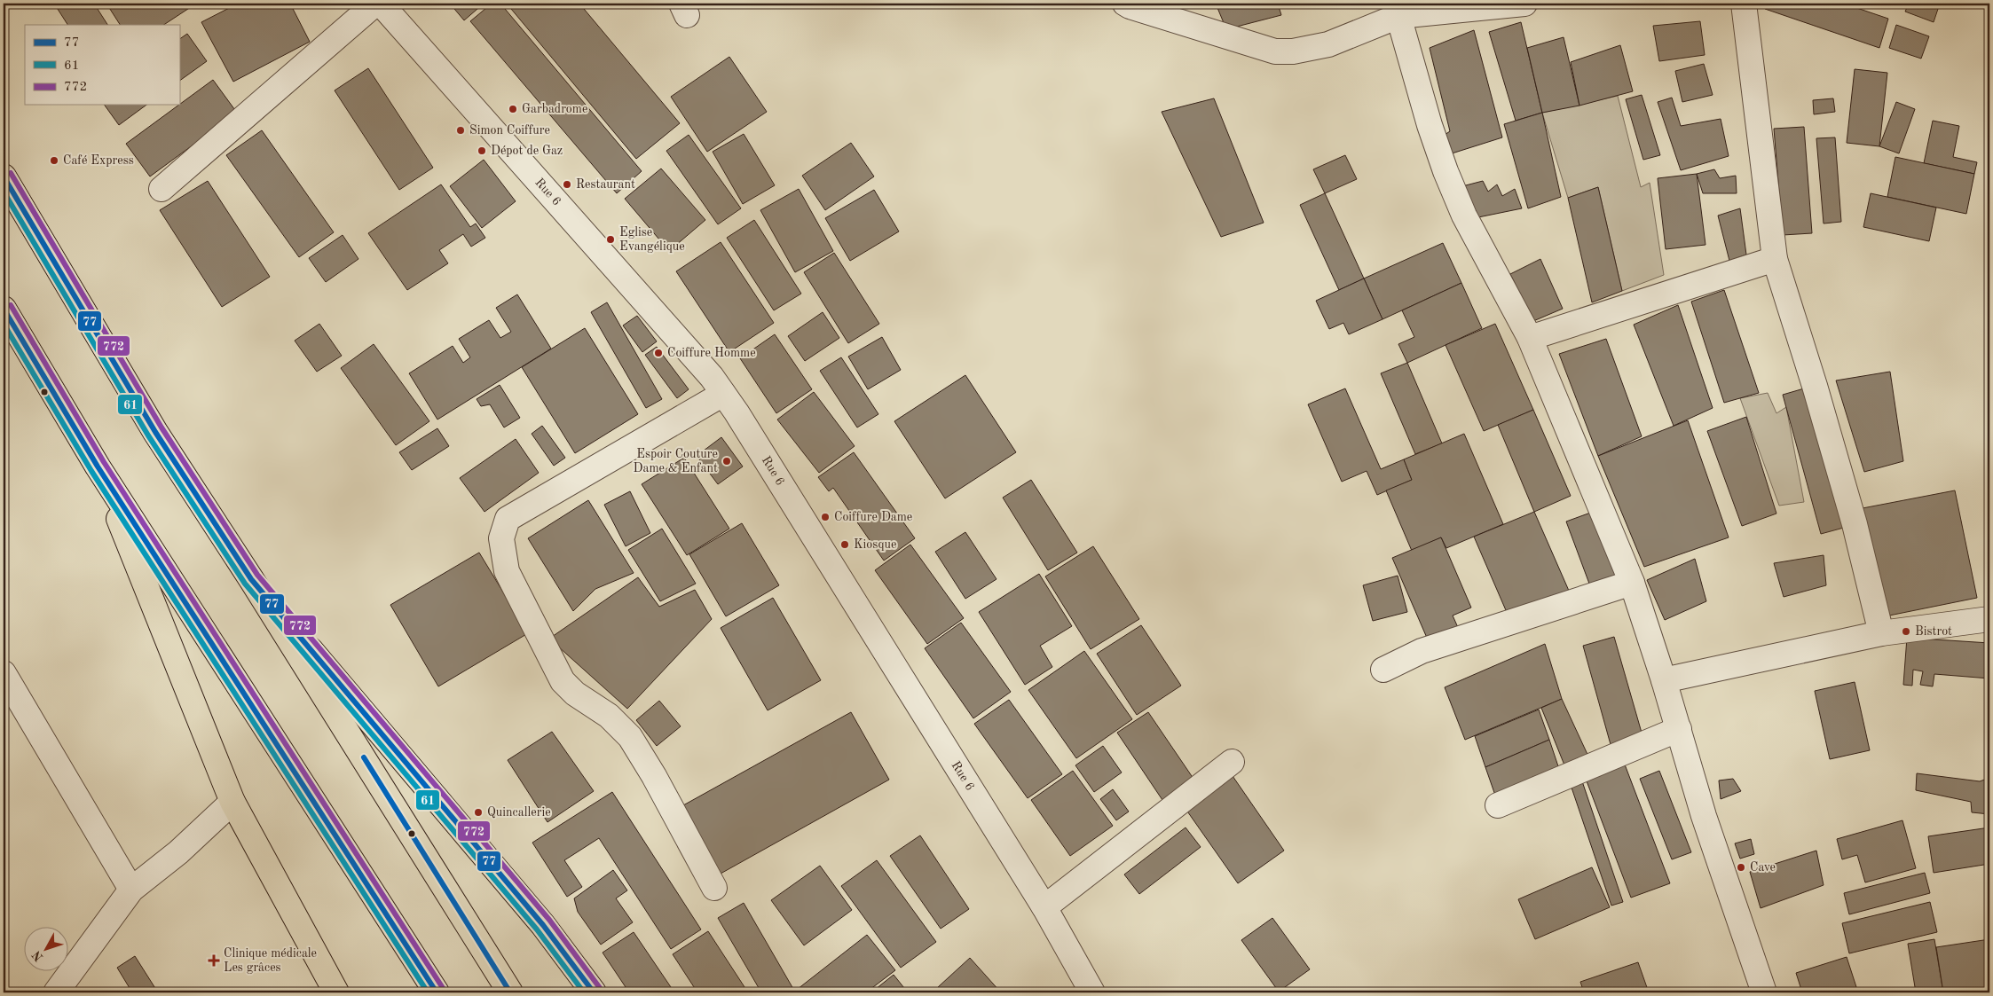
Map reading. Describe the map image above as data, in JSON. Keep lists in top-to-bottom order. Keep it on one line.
{"streets":{"street":["Rue 6"]},"places":{"other":["Garbadrome","Simon Coiffure","Dépot de Gaz","Café Express","Restaurant","Eglise Evangélique","Coiffure Homme","Espoir Couture Dame & Enfant","Coiffure Dame","Kiosque","Bistrot","Quincallerie","Cave"],"health":["Clinique médicale Les grâces"]},"lines":["transit line 772","transit line 77","transit line 61"],"legend":["77","61","772"],"north":"bottom left"}
